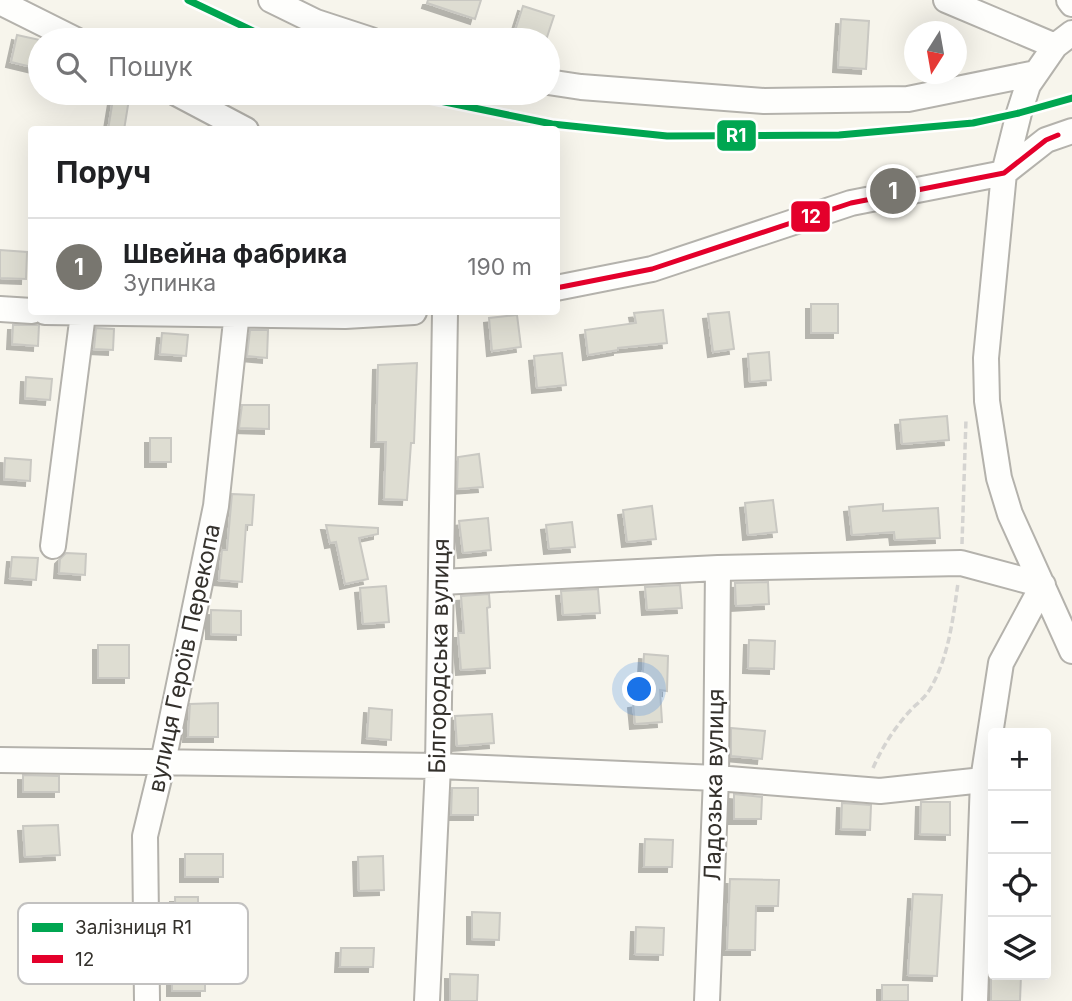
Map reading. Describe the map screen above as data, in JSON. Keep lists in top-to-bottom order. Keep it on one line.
{"streets":{"street":["Білгородська вулиця","вулиця Героїв Перекопа","Ладозька вулиця"]},"lines":["rail line R1","transit line 12"],"legend":["Залізниця R1","12"],"north":"bottom","page":{"search":"Пошук","heading":"Поруч","pins":"1","list":[{"mark":"1","name":"Швейна фабрика","note":"Зупинка","value":"190 m"}],"map_buttons":["+","−"]}}
